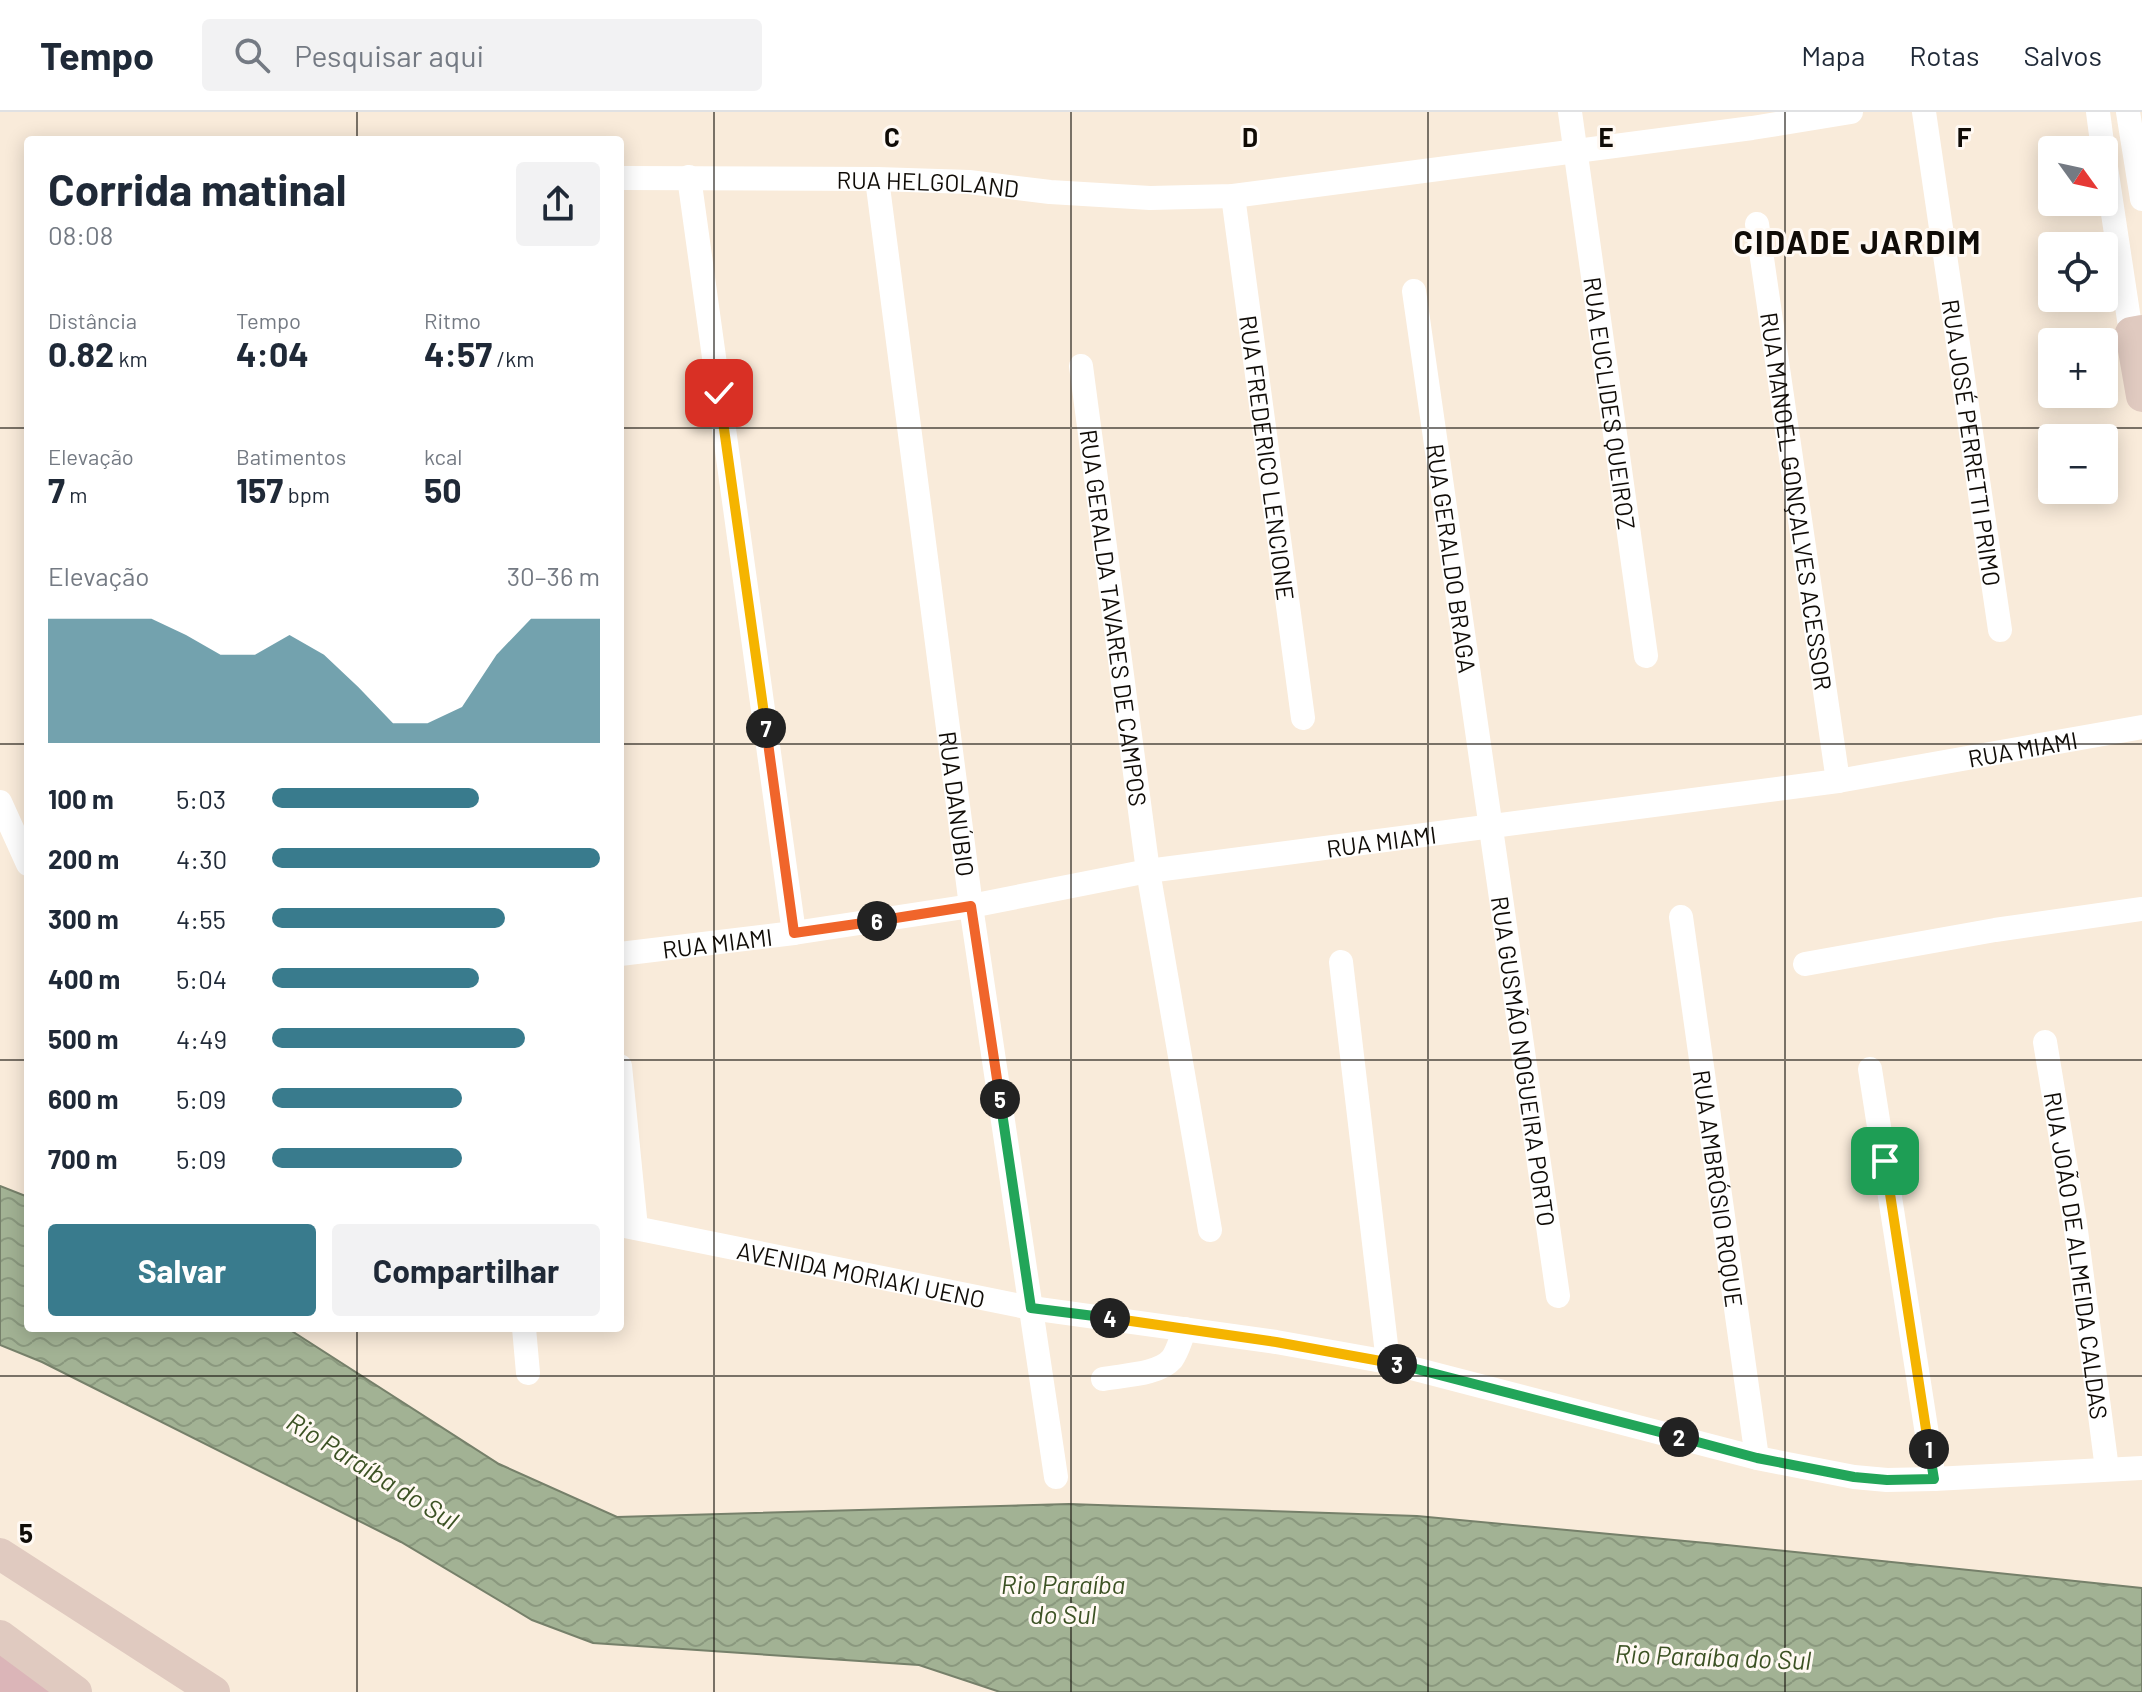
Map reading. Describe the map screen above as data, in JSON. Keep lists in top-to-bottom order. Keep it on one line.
{"streets":{"street":["RUA HELGOLAND","RUA EUCLIDES QUEIROZ","RUA JOSÉ PERRETTI PRIMO","RUA FREDERICO LENCIONE","RUA MANOEL GONÇALVES ACESSOR","RUA GERALDO BRAGA","RUA GERALDA TAVARES DE CAMPOS","RUA MIAMI","RUA DANÚBIO","RUA GUSMÃO NOGUEIRA PORTO","RUA AMBRÓSIO ROQUE","RUA JOÃO DE ALMEIDA CALDAS","AVENIDA MORIAKI UENO"]},"crossings":[["RUA HELGOLAND","RUA EUCLIDES QUEIROZ"],["RUA HELGOLAND","RUA FREDERICO LENCIONE"],["RUA HELGOLAND","RUA DANÚBIO"],["RUA MANOEL GONÇALVES ACESSOR","RUA MIAMI"],["RUA GERALDO BRAGA","RUA MIAMI"],["RUA GERALDO BRAGA","RUA GUSMÃO NOGUEIRA PORTO"],["RUA GERALDA TAVARES DE CAMPOS","RUA MIAMI"],["RUA MIAMI","RUA DANÚBIO"],["RUA MIAMI","RUA GUSMÃO NOGUEIRA PORTO"],["RUA DANÚBIO","AVENIDA MORIAKI UENO"],["RUA AMBRÓSIO ROQUE","AVENIDA MORIAKI UENO"],["RUA JOÃO DE ALMEIDA CALDAS","AVENIDA MORIAKI UENO"]],"districts":["CIDADE JARDIM"],"water":["Rio Paraíba do Sul"],"north":"bottom right","page":{"header":"Tempo","search":"Pesquisar aqui","nav":["Mapa","Rotas","Salvos"],"map_buttons":["+","−"],"heading":["Corrida matinal","08:08"],"stats":[["Distância","0.82 km"],["Tempo","4:04"],["Ritmo","4:57 /km"],["Elevação","7 m"],["Batimentos","157 bpm"],["kcal","50"]],"chart":["Elevação","30–36 m"],"pins":["7","6","5","4","3","2","1"],"list":[{"name":"100 m","note":"5:03"},{"name":"200 m","note":"4:30"},{"name":"300 m","note":"4:55"},{"name":"400 m","note":"5:04"},{"name":"500 m","note":"4:49"},{"name":"600 m","note":"5:09"},{"name":"700 m","note":"5:09"}],"buttons":["Salvar","Compartilhar"]},"grid":{"columns":["C","D","E","F"],"rows":["5"]}}
